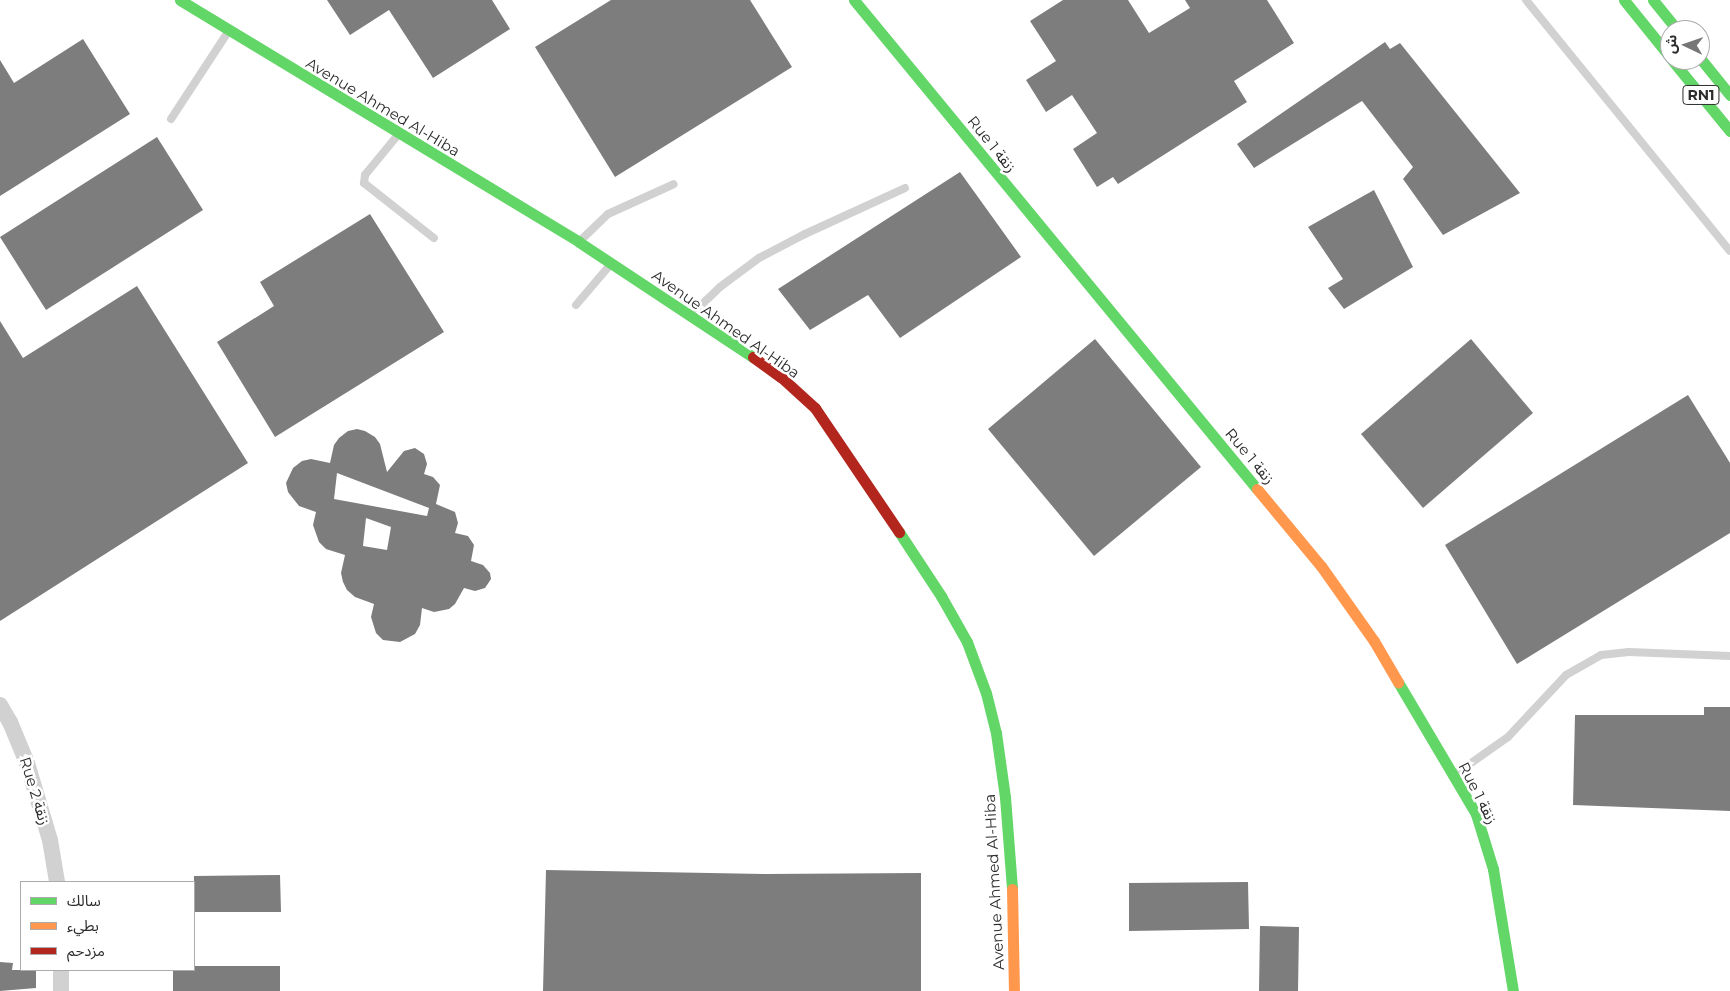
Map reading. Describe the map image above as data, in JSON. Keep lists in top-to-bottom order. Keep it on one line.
{"streets":{"main road":["RN1","Avenue Ahmed Al-Hiba","Rue 1 زنقة"],"street":["Rue 2 زنقة"]},"legend":["سالك","بطيء","مزدحم"],"north":"left"}
